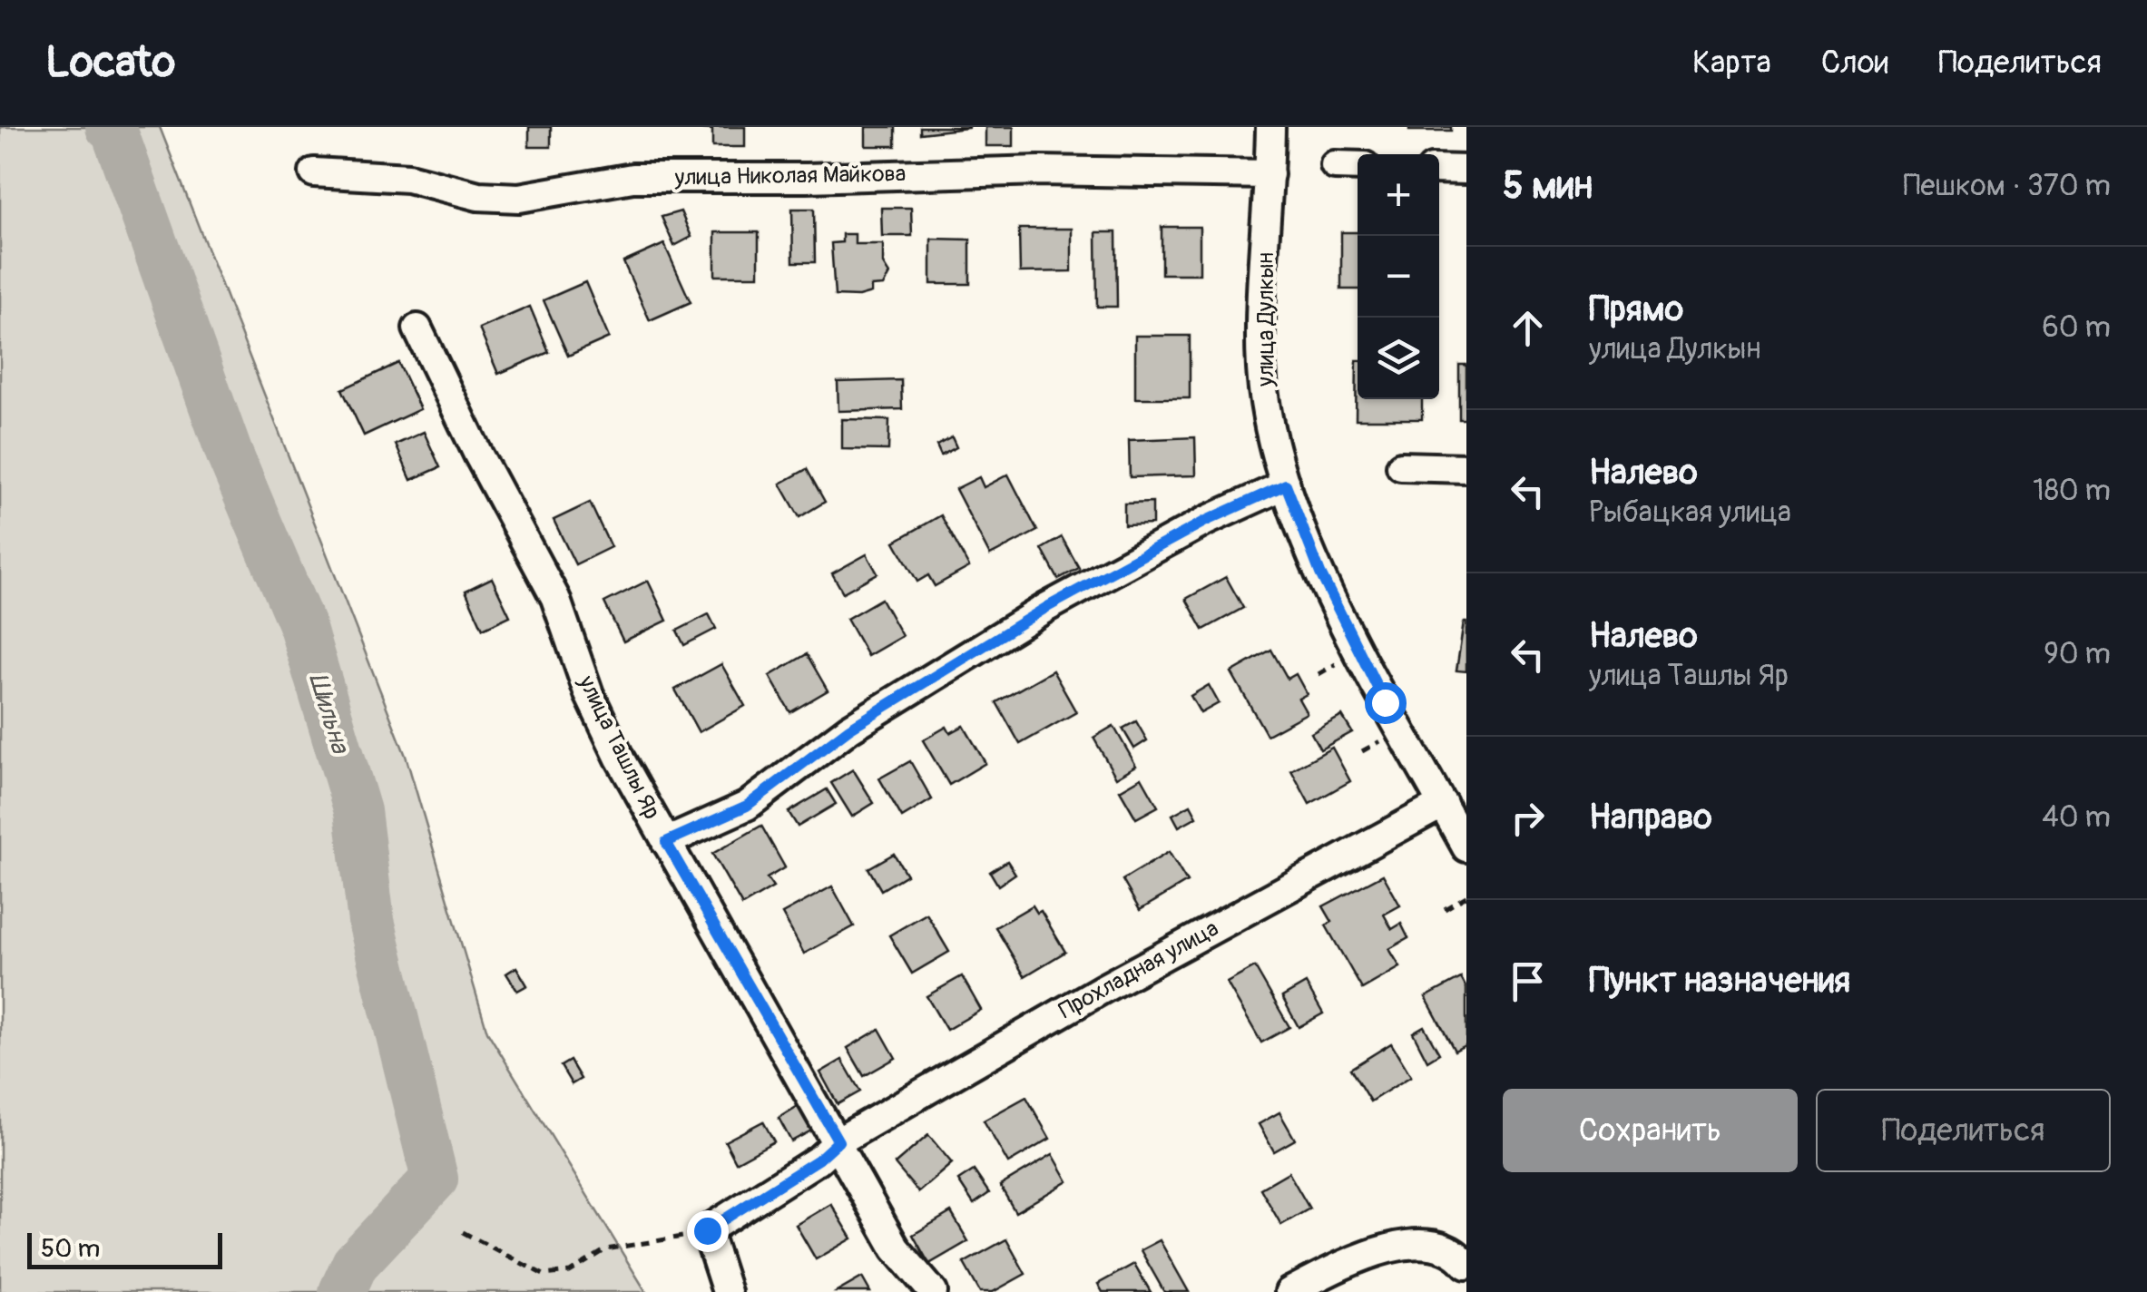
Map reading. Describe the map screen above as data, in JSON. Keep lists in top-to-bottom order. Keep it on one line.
{"streets":{"street":["улица Николая Майкова","улица Дулкын","улица Ташлы Яр","Прохладная улица"]},"crossings":[["улица Николая Майкова","улица Дулкын"],["улица Дулкын","Прохладная улица"],["улица Ташлы Яр","Прохладная улица"]],"water":["Шильна"],"scale_bar":"50 m","page":{"header":"Locato","nav":["Карта","Слои","Поделиться"],"heading":["5 мин","Пешком · 370 m"],"map_buttons":["+","−"],"list":[["Прямо","улица Дулкын","60 m"],["Налево","Рыбацкая улица","180 m"],["Налево","улица Ташлы Яр","90 m"],["Направо","40 m"],"Пункт назначения"],"buttons":["Сохранить","Поделиться"],"scale":"50 m"}}
